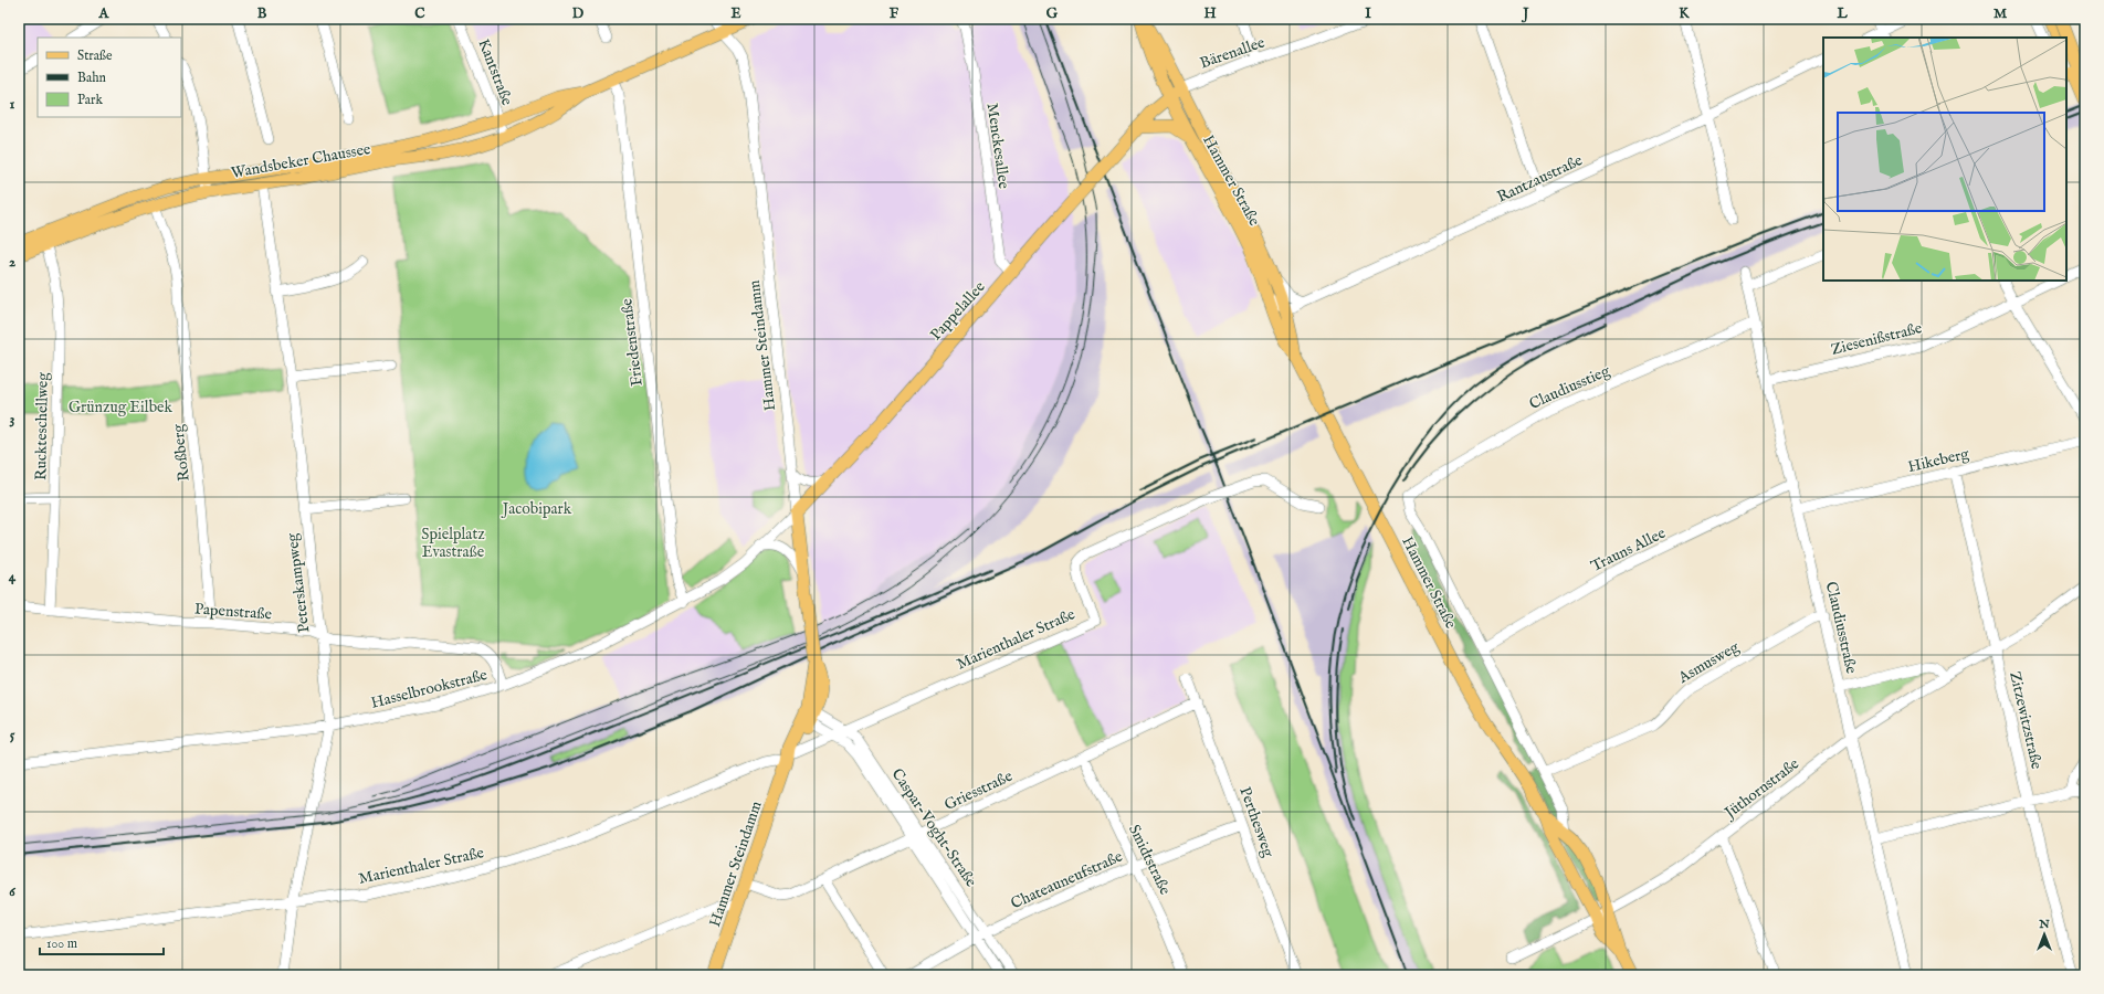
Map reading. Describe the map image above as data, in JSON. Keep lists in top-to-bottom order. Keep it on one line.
{"streets":{"main road":["Wandsbeker Chaussee","Hammer Straße","Pappelallee","Hammer Steindamm"],"street":["Bärenallee","Kantstraße","Menckesallee","Rantzaustraße","Ziesenißstraße","Friedenstraße","Claudiusstieg","Ruckteschellweg","Roßberg","Hikeberg","Trauns Allee","Peterskampweg","Papenstraße","Claudiusstraße","Marienthaler Straße","Asmusweg","Hasselbrookstraße","Zitzewitzstraße","Jüthornstraße","Griesstraße","Perthesweg","Caspar-Voght-Straße","Smidtstraße","Chateauneufstraße"]},"crossings":[["Bärenallee","Hammer Straße"],["Bärenallee","Pappelallee"],["Kantstraße","Wandsbeker Chaussee"],["Menckesallee","Pappelallee"],["Wandsbeker Chaussee","Friedenstraße"],["Wandsbeker Chaussee","Hammer Steindamm"],["Wandsbeker Chaussee","Ruckteschellweg"],["Wandsbeker Chaussee","Roßberg"],["Wandsbeker Chaussee","Peterskampweg"],["Rantzaustraße","Hammer Straße"],["Hammer Straße","Pappelallee"],["Hammer Straße","Claudiusstieg"],["Hammer Straße","Trauns Allee"],["Hammer Straße","Asmusweg"],["Hammer Straße","Jüthornstraße"],["Pappelallee","Hammer Steindamm"],["Pappelallee","Hasselbrookstraße"],["Ziesenißstraße","Claudiusstraße"],["Friedenstraße","Hasselbrookstraße"],["Hammer Steindamm","Marienthaler Straße"],["Hammer Steindamm","Hasselbrookstraße"],["Hammer Steindamm","Griesstraße"],["Hammer Steindamm","Caspar-Voght-Straße"],["Claudiusstieg","Claudiusstraße"],["Ruckteschellweg","Papenstraße"],["Roßberg","Papenstraße"],["Hikeberg","Claudiusstraße"],["Hikeberg","Zitzewitzstraße"],["Trauns Allee","Claudiusstraße"],["Peterskampweg","Papenstraße"],["Peterskampweg","Marienthaler Straße"],["Peterskampweg","Hasselbrookstraße"],["Papenstraße","Hasselbrookstraße"],["Claudiusstraße","Asmusweg"],["Claudiusstraße","Jüthornstraße"],["Marienthaler Straße","Caspar-Voght-Straße"],["Zitzewitzstraße","Jüthornstraße"],["Griesstraße","Perthesweg"],["Griesstraße","Caspar-Voght-Straße"],["Griesstraße","Smidtstraße"],["Perthesweg","Chateauneufstraße"],["Caspar-Voght-Straße","Chateauneufstraße"],["Smidtstraße","Chateauneufstraße"]],"parks":["Grünzug Eilbek","Jacobipark","Spielplatz Evastraße"],"legend":["Straße","Bahn","Park"],"scale_bar":"100 m","north":"top","grid":{"columns":["A","B","C","D","E","F","G","H","I","J","K","L","M"],"rows":["1","2","3","4","5","6"]}}
